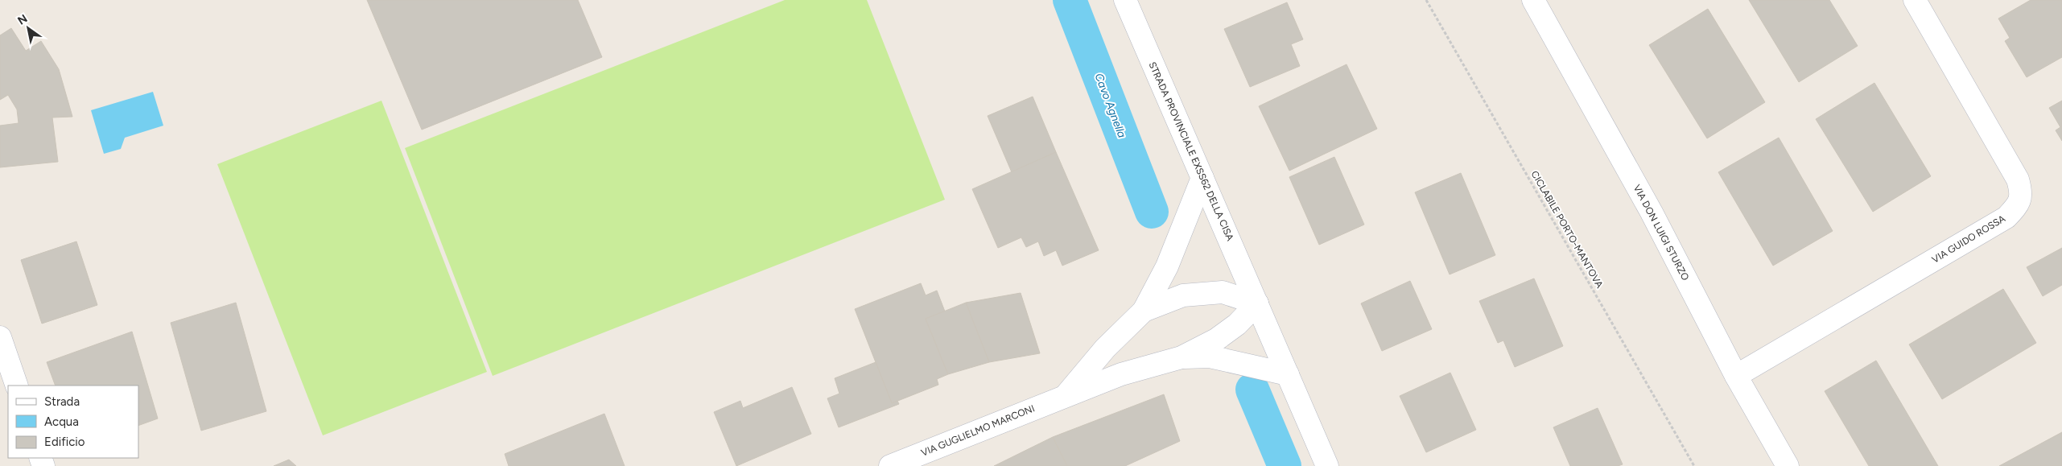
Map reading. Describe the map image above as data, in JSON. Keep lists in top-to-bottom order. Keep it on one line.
{"streets":{"street":["STRADA PROVINCIALE EXSS62 DELLA CISA","VIA DON LUIGI STURZO","VIA GUIDO ROSSA","VIA GUGLIELMO MARCONI"],"path":["CICLABILE PORTO-MANTOVA"]},"crossings":[["STRADA PROVINCIALE EXSS62 DELLA CISA","VIA GUGLIELMO MARCONI"],["VIA DON LUIGI STURZO","VIA GUIDO ROSSA"]],"water":["Cavo Agnella"],"legend":["Strada","Acqua","Edificio"],"north":"top left"}
